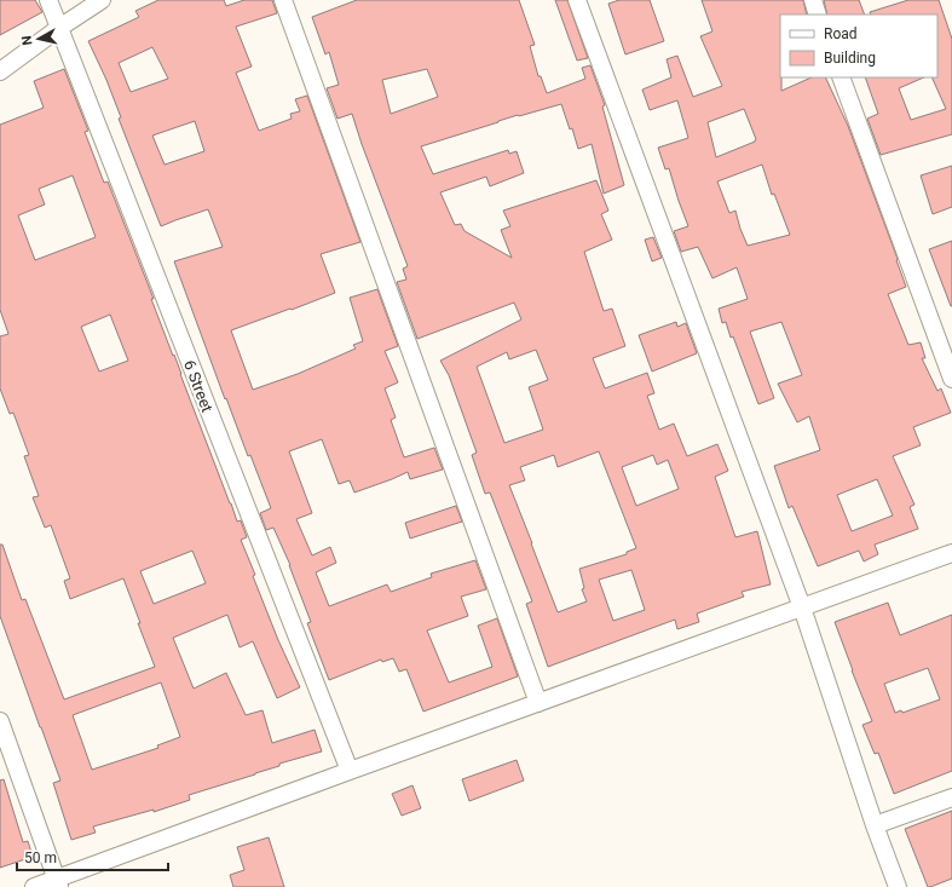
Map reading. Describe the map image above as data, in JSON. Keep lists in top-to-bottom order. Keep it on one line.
{"streets":{"street":["6 Street"]},"legend":["Road","Building"],"scale_bar":"50 m","north":"left"}
